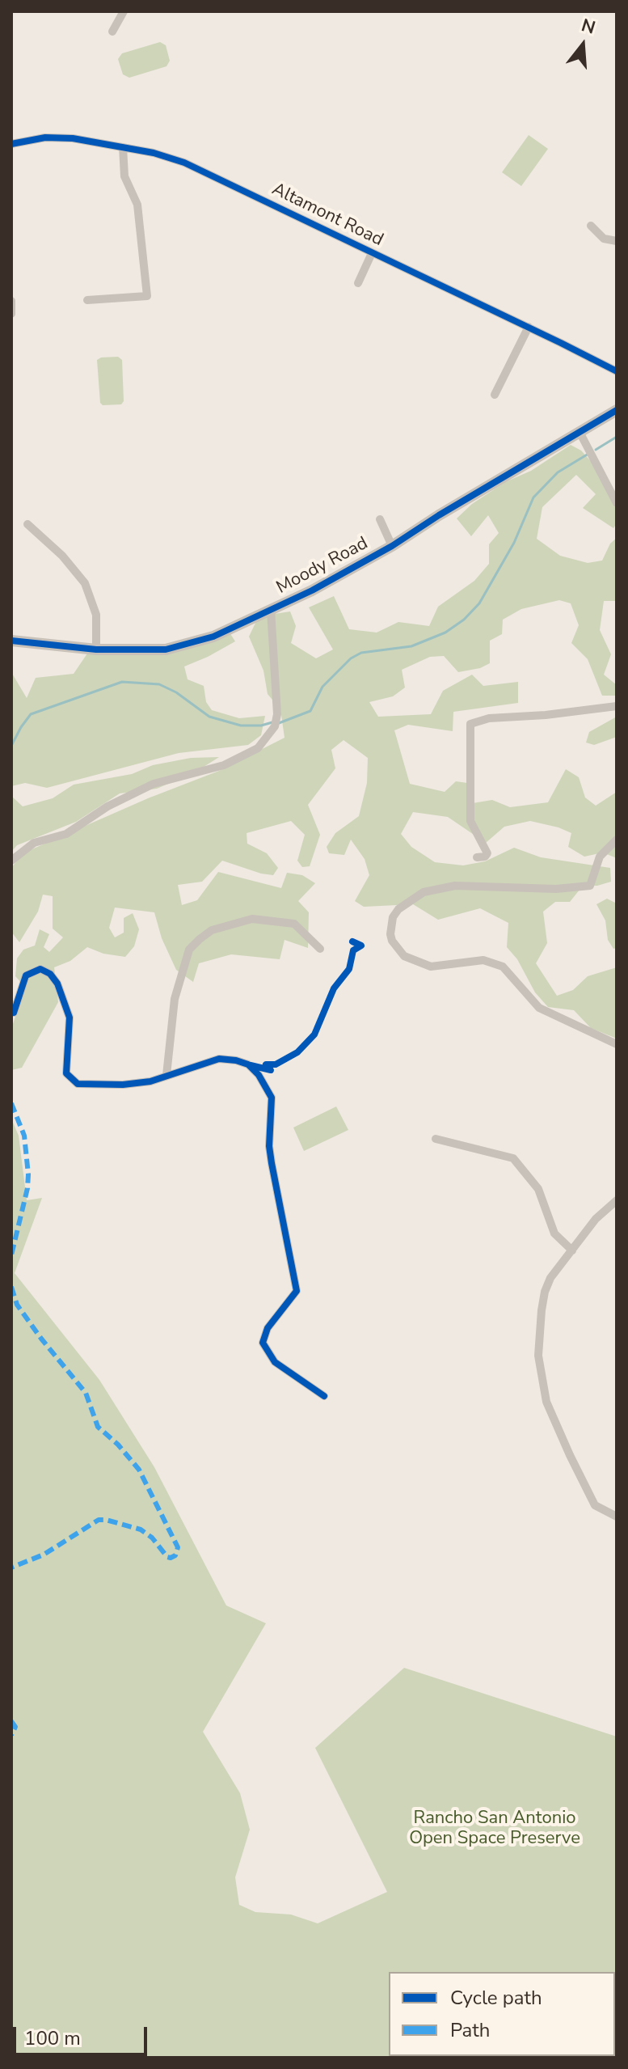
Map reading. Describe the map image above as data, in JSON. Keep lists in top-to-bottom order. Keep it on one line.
{"streets":{"street":["Altamont Road","Moody Road"]},"parks":["Rancho San Antonio Open Space Preserve"],"legend":["Cycle path","Path"],"scale_bar":"100 m","north":"top"}
